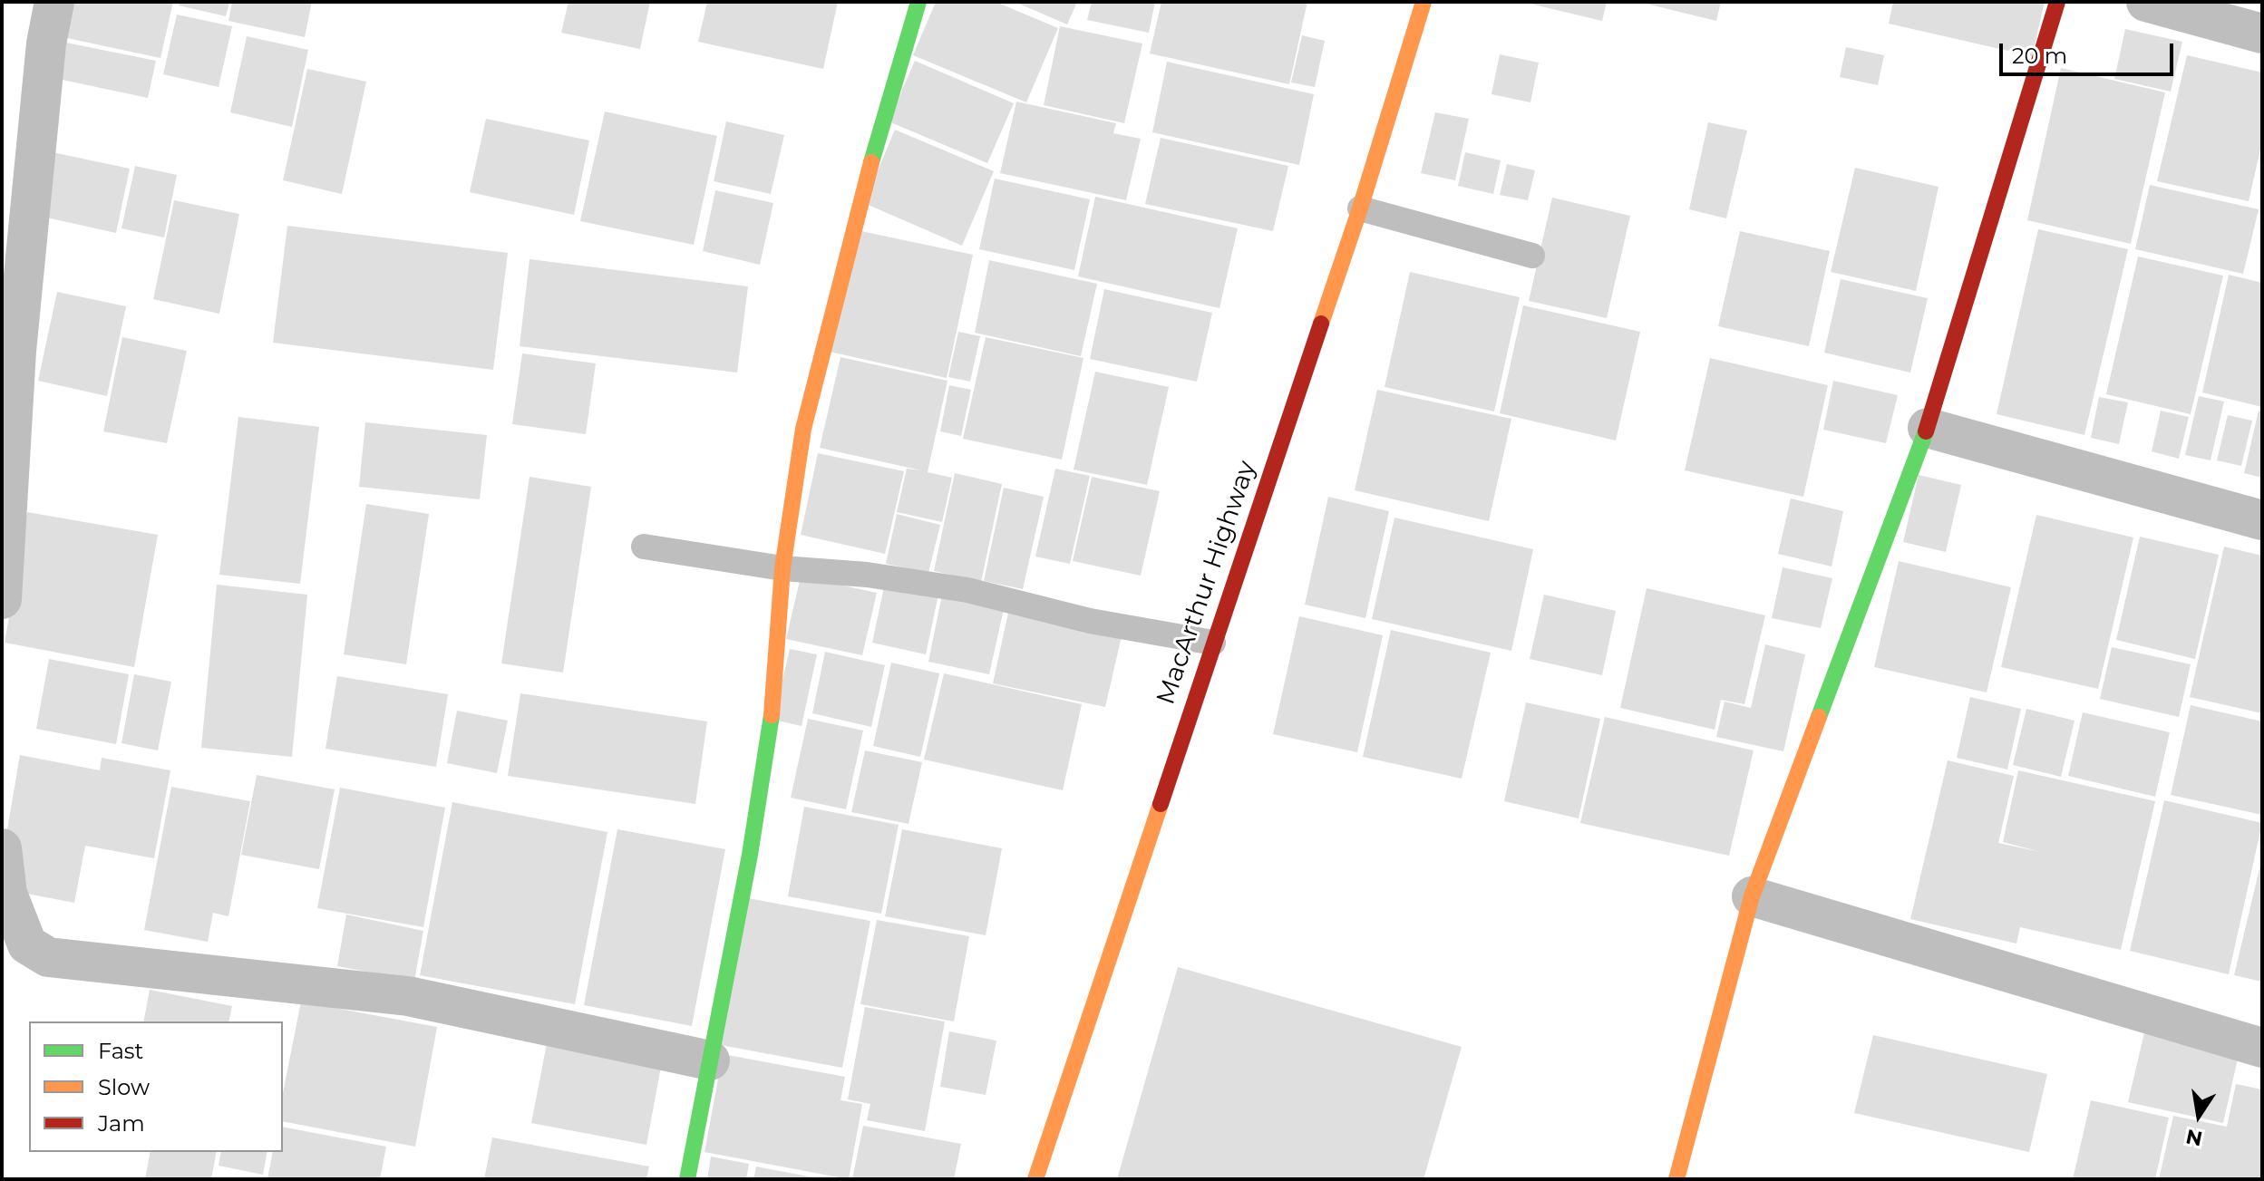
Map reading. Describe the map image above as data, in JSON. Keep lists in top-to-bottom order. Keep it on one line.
{"streets":{"main road":["MacArthur Highway"]},"legend":["Fast","Slow","Jam"],"scale_bar":"20 m","north":"bottom"}
